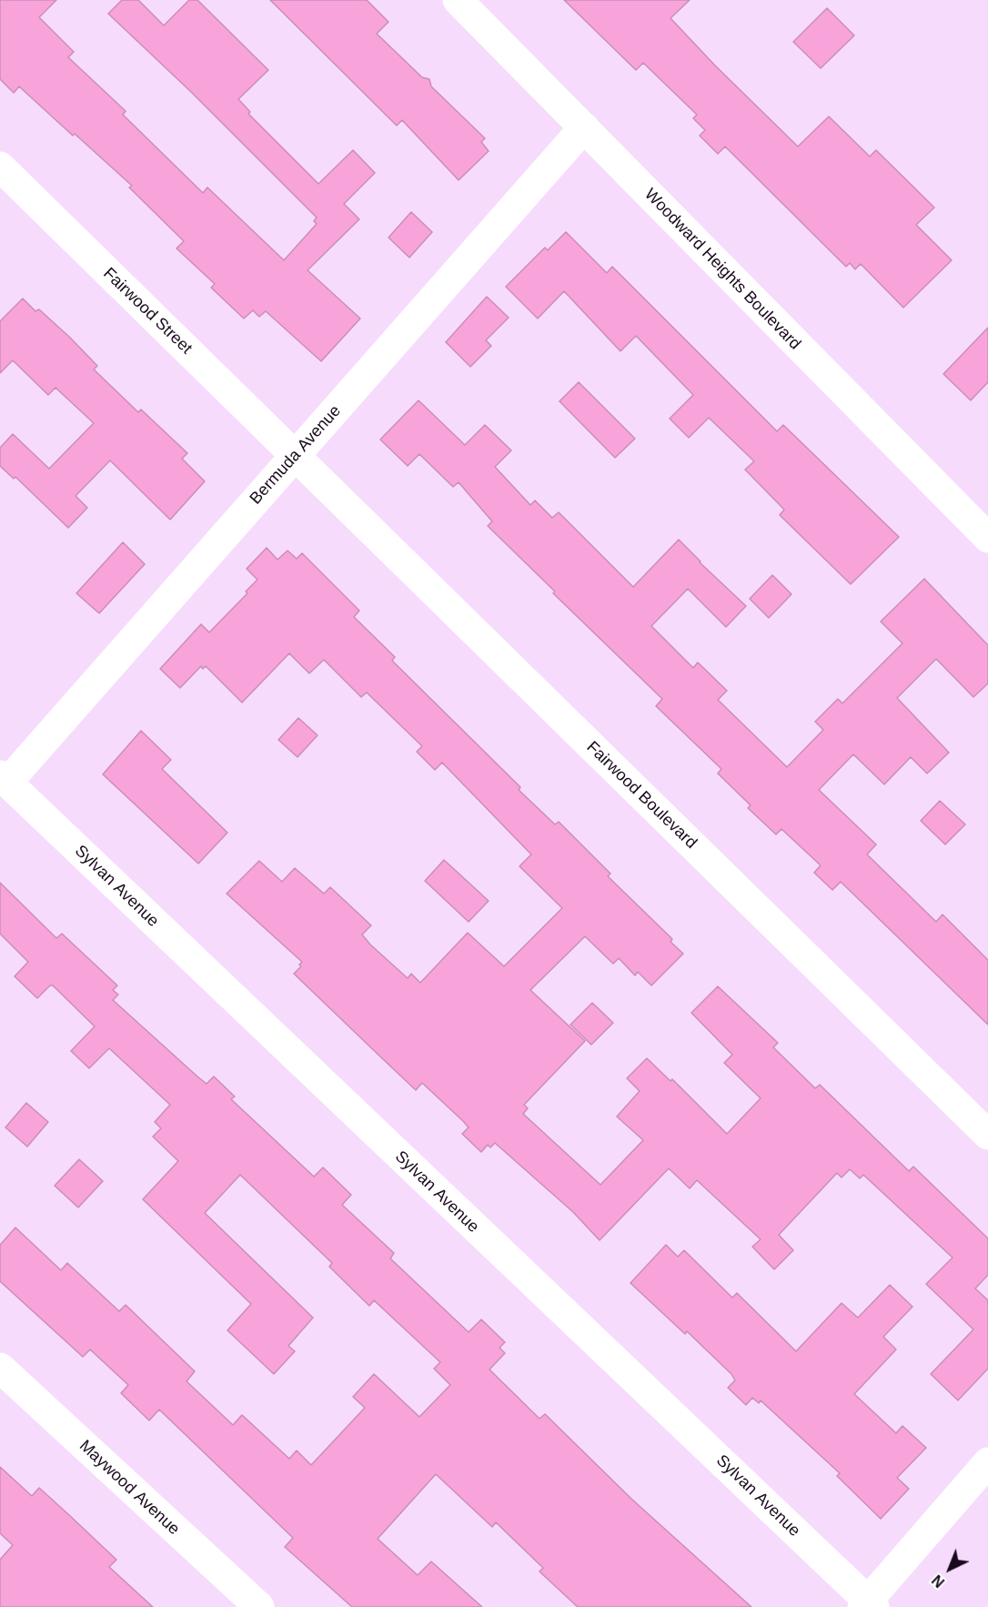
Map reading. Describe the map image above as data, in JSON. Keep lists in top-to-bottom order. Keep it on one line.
{"streets":{"street":["Woodward Heights Boulevard","Fairwood Street","Bermuda Avenue","Fairwood Boulevard","Sylvan Avenue","Maywood Avenue"]},"crossings":[["Woodward Heights Boulevard","Bermuda Avenue"],["Fairwood Street","Bermuda Avenue"],["Fairwood Street","Fairwood Boulevard"],["Bermuda Avenue","Fairwood Boulevard"],["Bermuda Avenue","Sylvan Avenue"]],"north":"bottom left"}
